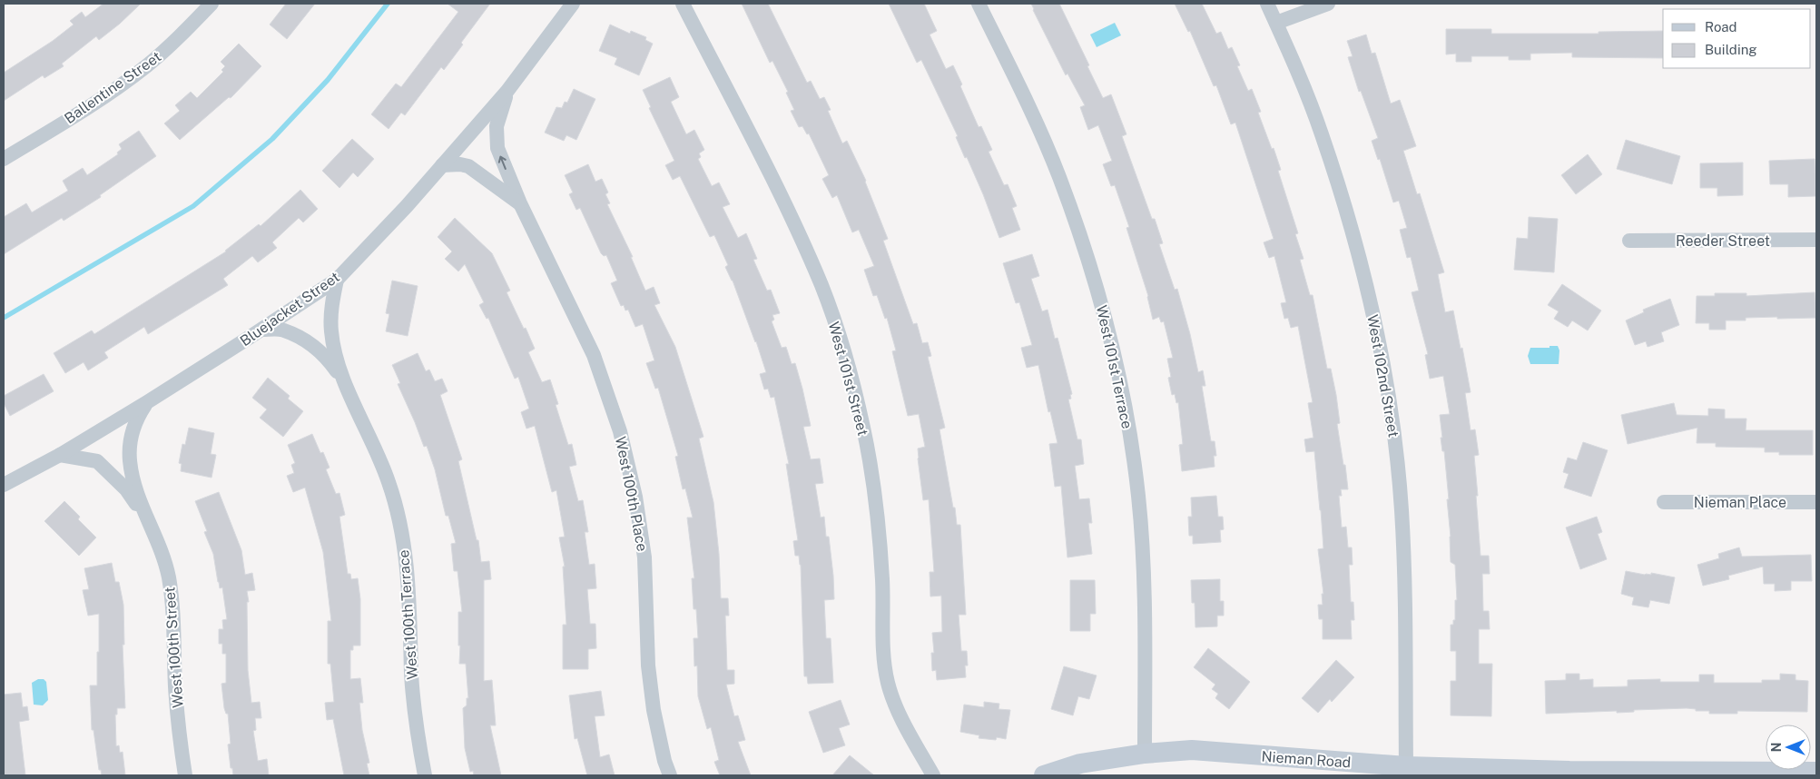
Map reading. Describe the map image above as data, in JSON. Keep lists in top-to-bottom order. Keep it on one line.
{"streets":{"street":["Ballentine Street","Reeder Street","Bluejacket Street","West 101st Terrace","West 102nd Street","West 101st Street","West 100th Place","Nieman Place","West 100th Terrace","West 100th Street","Nieman Road"]},"crossings":[["Bluejacket Street","West 100th Place"],["Bluejacket Street","West 100th Terrace"],["Bluejacket Street","West 100th Street"],["West 101st Terrace","Nieman Road"],["West 102nd Street","Nieman Road"]],"legend":["Road","Building"],"north":"left"}
